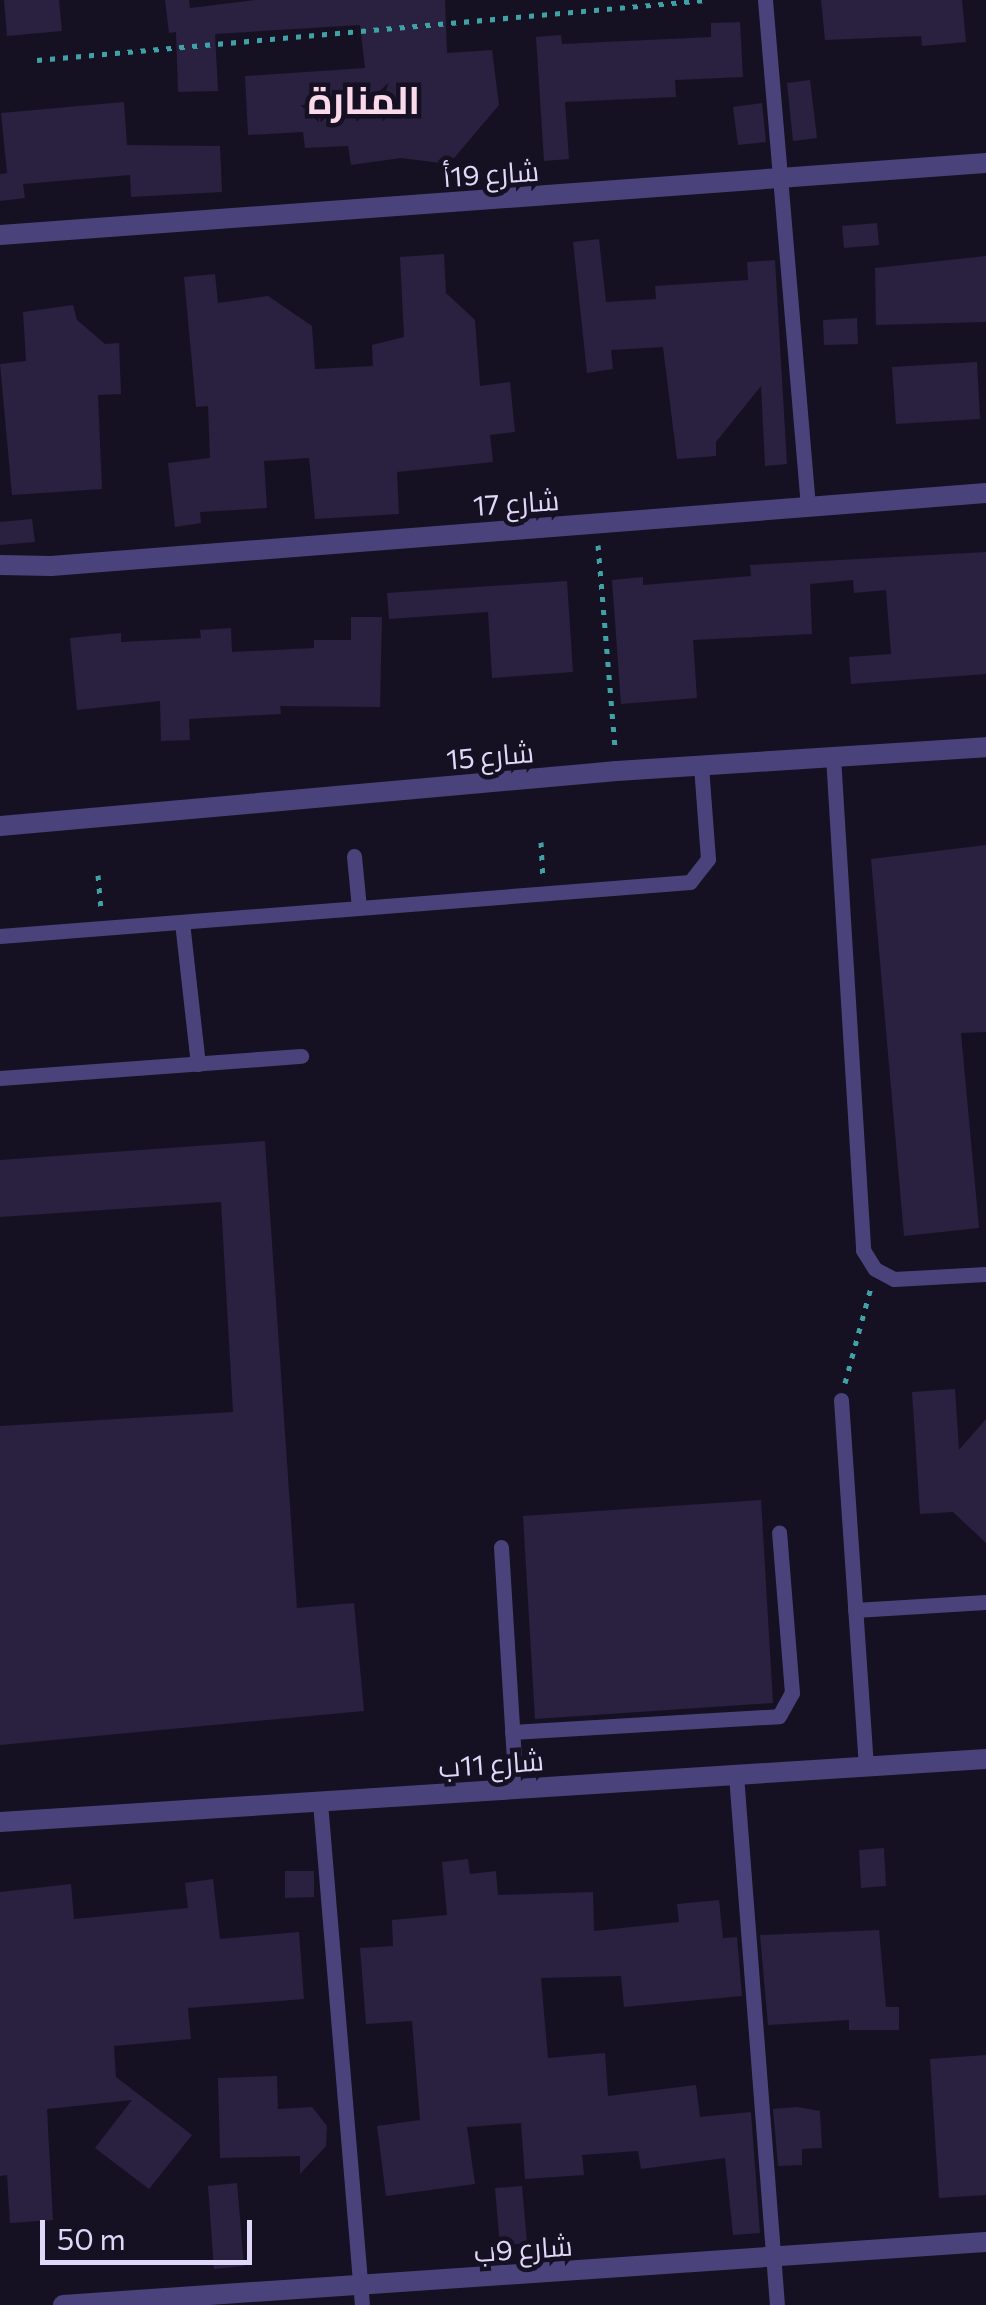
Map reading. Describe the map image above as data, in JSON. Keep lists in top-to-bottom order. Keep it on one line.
{"streets":{"street":["شارع 19أ","شارع 17","شارع 15","شارع 11ب","شارع 9ب"]},"districts":["المنارة"],"scale_bar":"50 m"}
